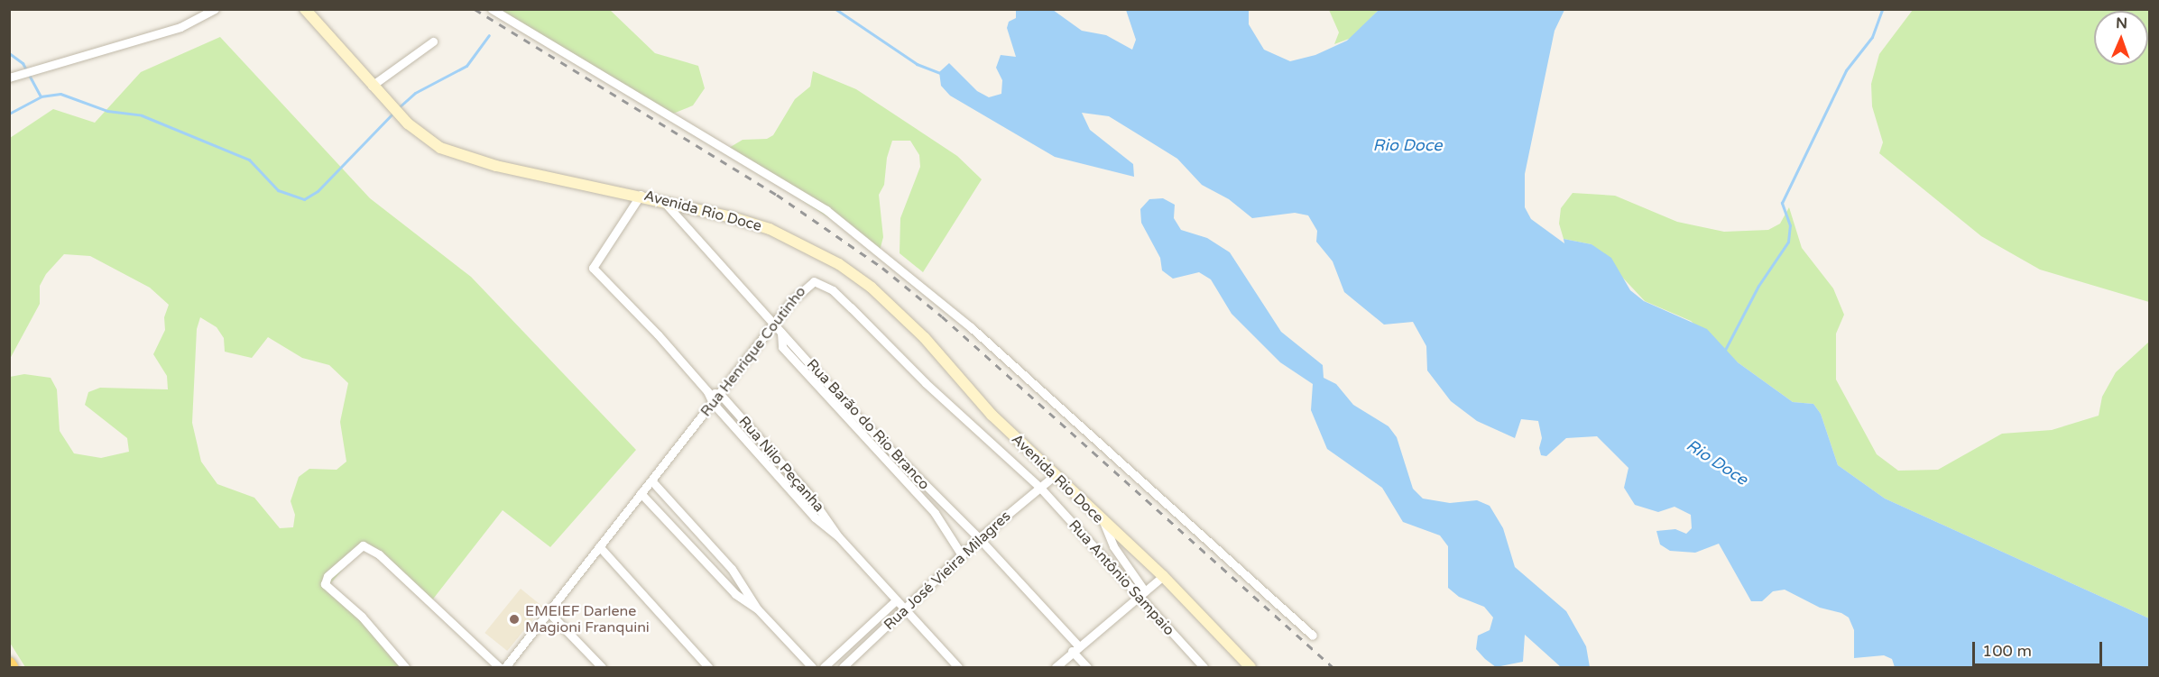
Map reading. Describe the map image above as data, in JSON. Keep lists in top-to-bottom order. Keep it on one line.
{"streets":{"street":["Avenida Rio Doce","Rua Henrique Coutinho","Rua Barão do Rio Branco","Rua Nilo Peçanha","Rua José Vieira Milagres","Rua Antônio Sampaio"]},"crossings":[["Avenida Rio Doce","Rua Barão do Rio Branco"],["Avenida Rio Doce","Rua Nilo Peçanha"],["Avenida Rio Doce","Rua José Vieira Milagres"],["Rua Henrique Coutinho","Rua Barão do Rio Branco"],["Rua Henrique Coutinho","Rua Nilo Peçanha"],["Rua Henrique Coutinho","Rua José Vieira Milagres"],["Rua Henrique Coutinho","Rua Antônio Sampaio"],["Rua Barão do Rio Branco","Rua José Vieira Milagres"],["Rua Nilo Peçanha","Rua José Vieira Milagres"],["Rua José Vieira Milagres","Rua Antônio Sampaio"]],"water":["Rio Doce"],"places":["EMEIEF Darlene Magioni Franquini"],"scale_bar":"100 m","north":"top"}
